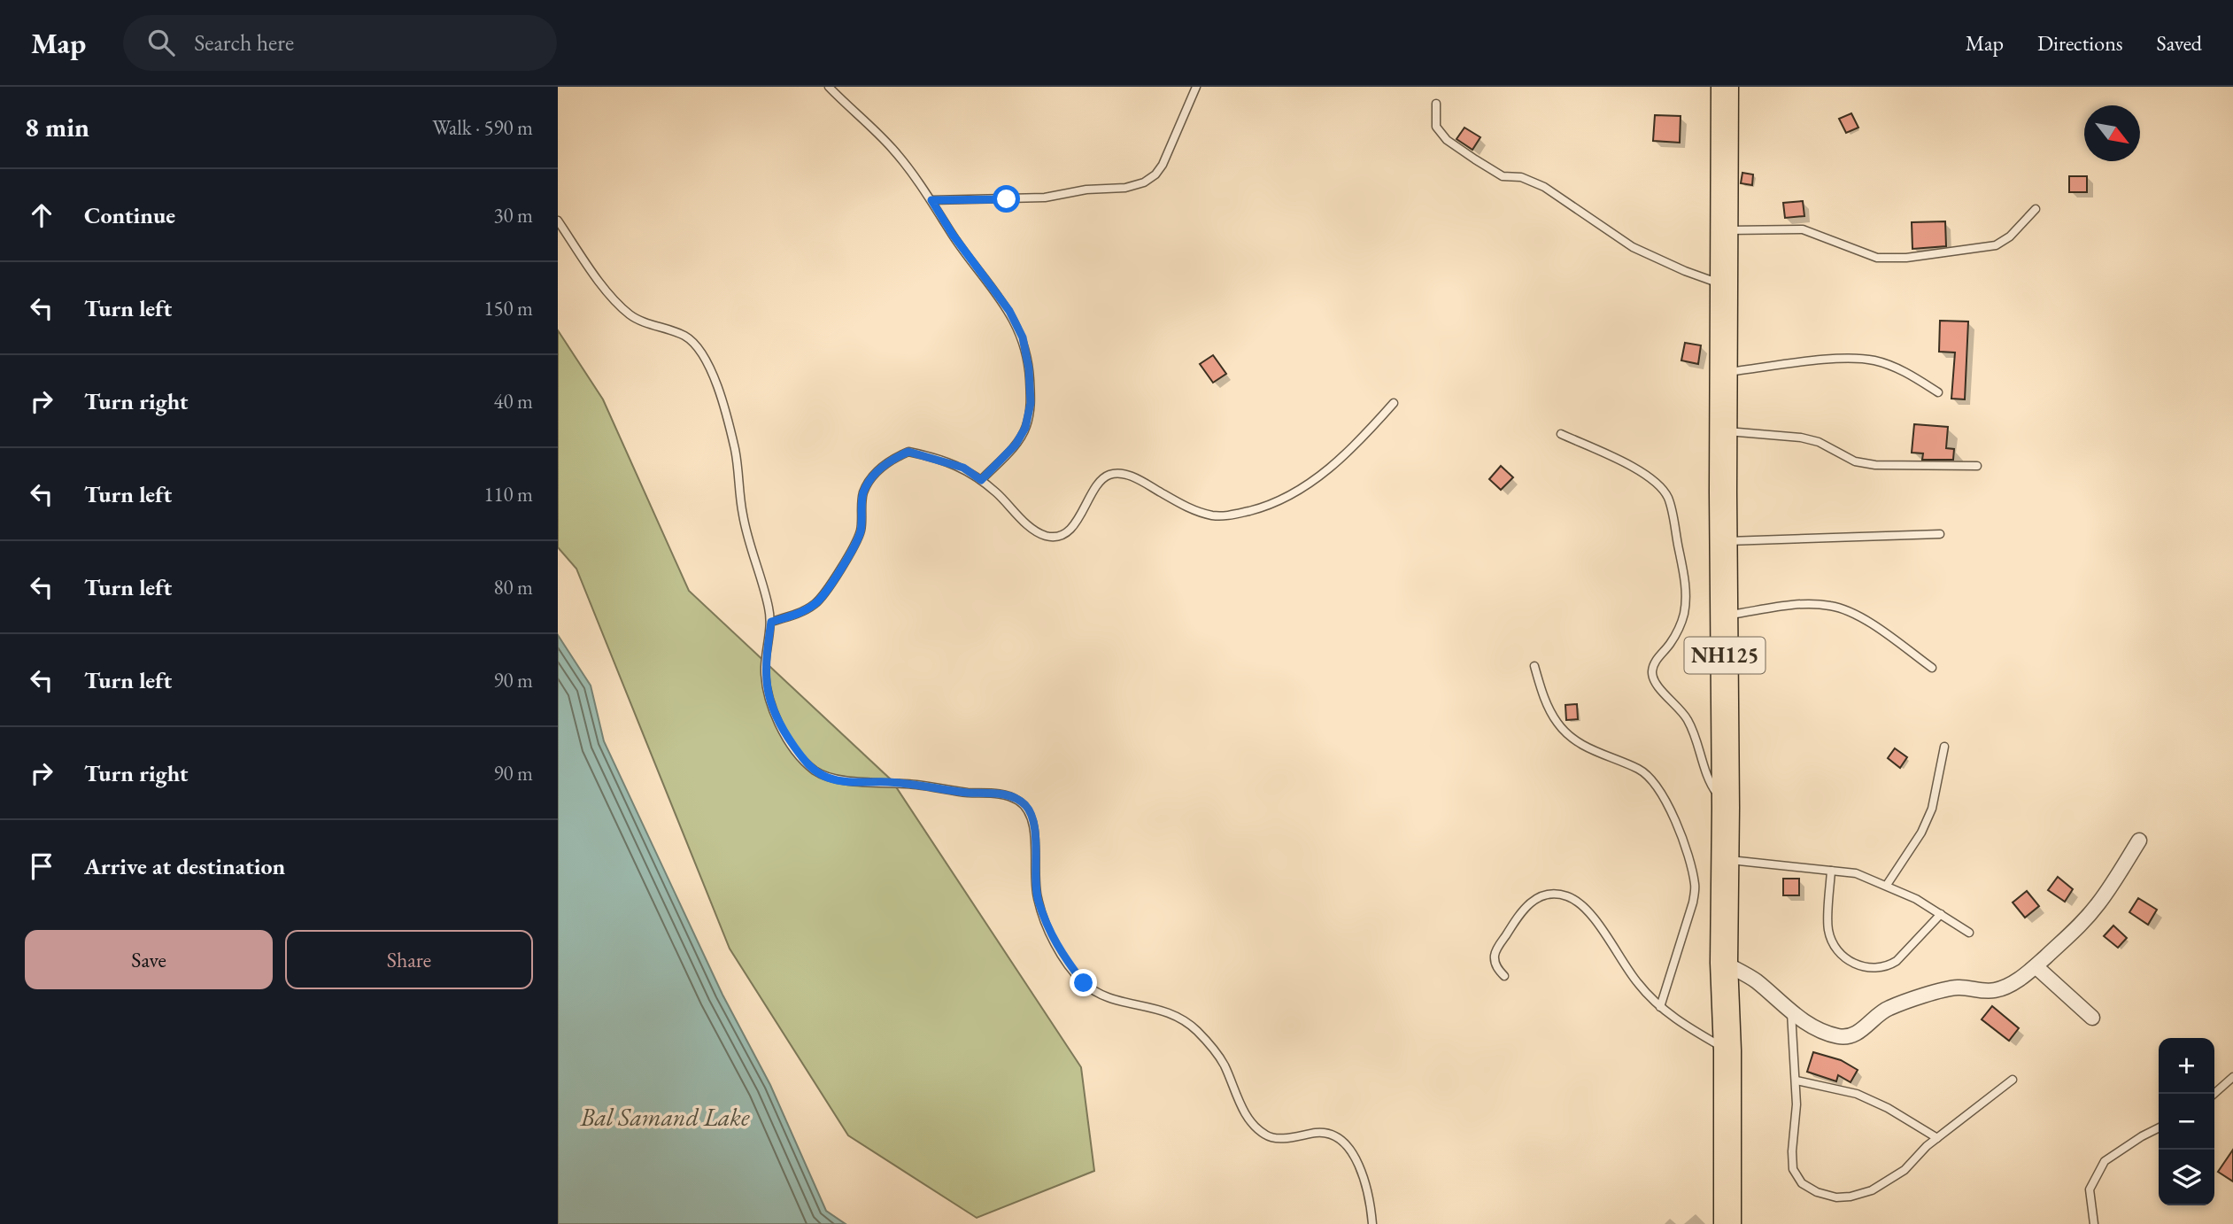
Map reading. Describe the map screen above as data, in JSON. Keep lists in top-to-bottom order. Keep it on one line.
{"streets":{"highway":["NH125"]},"water":["Bal Samand Lake"],"north":"bottom right","page":{"header":"Map","search":"Search here","nav":["Map","Directions","Saved"],"heading":["8 min","Walk · 590 m"],"list":[["Continue","30 m"],["Turn left","150 m"],["Turn right","40 m"],["Turn left","110 m"],["Turn left","80 m"],["Turn left","90 m"],["Turn right","90 m"],"Arrive at destination"],"buttons":["Save","Share"],"map_buttons":["+","−"]}}
